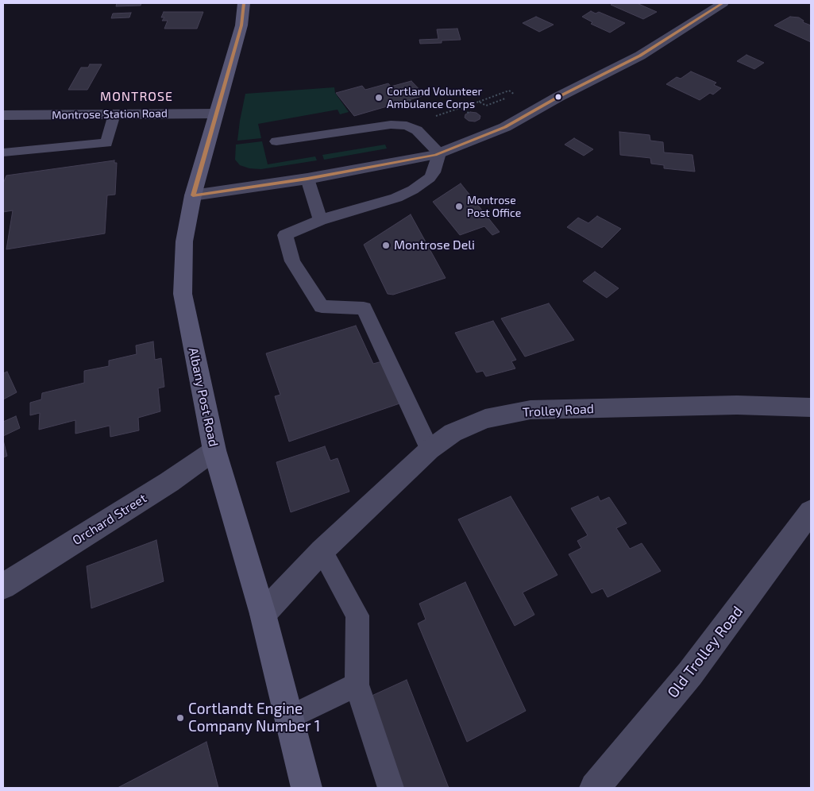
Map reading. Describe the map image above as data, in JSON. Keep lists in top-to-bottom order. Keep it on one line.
{"streets":{"main road":["Albany Post Road"],"street":["Montrose Station Road","Trolley Road","Orchard Street","Old Trolley Road"]},"crossings":[["Montrose Station Road","Albany Post Road"],["Albany Post Road","Trolley Road"],["Albany Post Road","Orchard Street"]],"districts":["MONTROSE"],"places":["Cortland Volunteer Ambulance Corps","Montrose Post Office","Montrose Deli","Cortlandt Engine Company Number 1"]}
